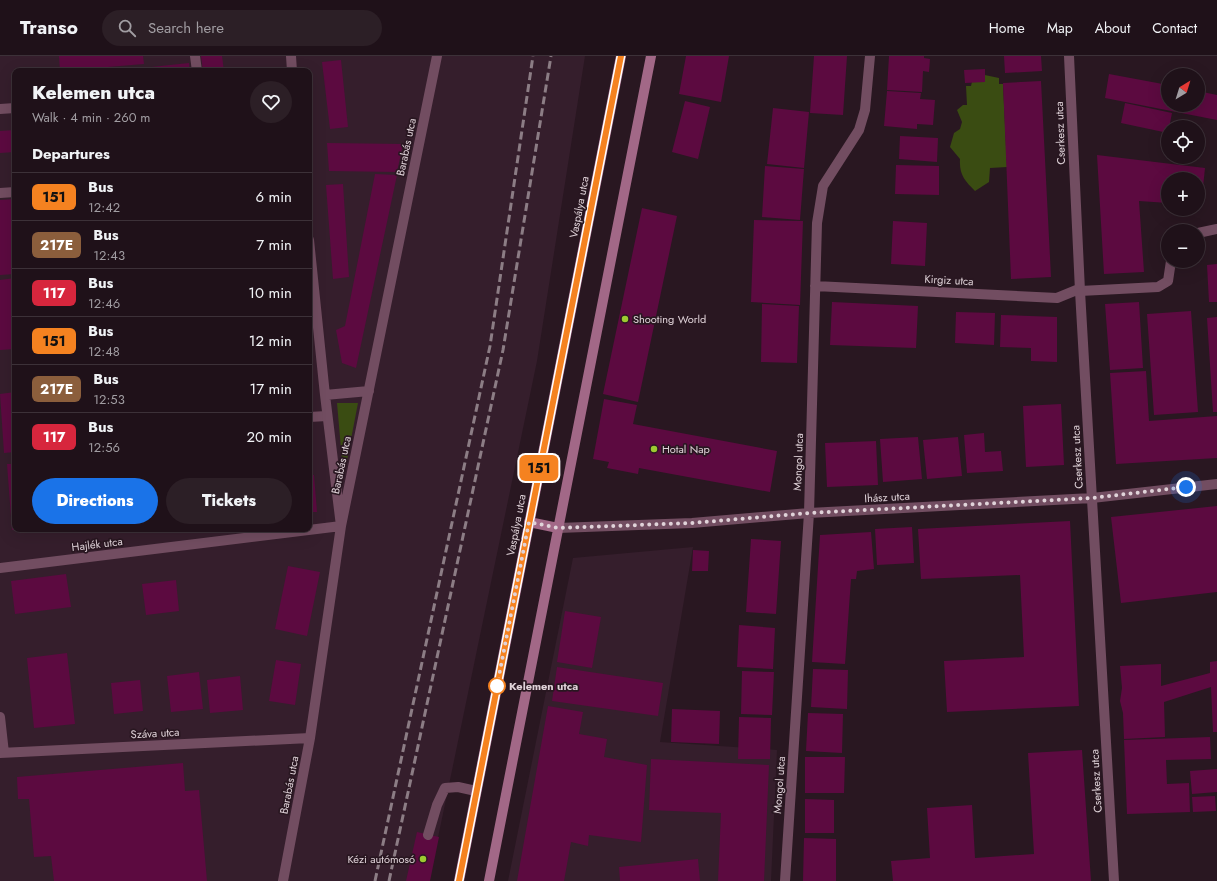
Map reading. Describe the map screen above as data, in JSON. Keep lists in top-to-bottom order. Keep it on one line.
{"streets":{"main road":["Vaspálya utca"],"street":["Cserkesz utca","Barabás utca","Kirgiz utca","Mongol utca","Ihász utca","Hajlék utca","Száva utca"]},"crossings":[["Cserkesz utca","Kirgiz utca"],["Cserkesz utca","Ihász utca"],["Barabás utca","Hajlék utca"],["Barabás utca","Száva utca"],["Kirgiz utca","Mongol utca"],["Mongol utca","Ihász utca"]],"places":["Shooting World","Hotal Nap","Kelemen utca","Kézi autómosó"],"lines":["bus line 151"],"north":"top right","page":{"header":"Transo","search":"Search here","nav":["Home","Map","About","Contact"],"on_map":"151","map_buttons":["+","−"],"heading":[["Kelemen utca","Walk · 4 min · 260 m"],"Departures"],"list":[{"mark":"151","name":"Bus","note":"12:42","value":"6 min"},{"mark":"217E","name":"Bus","note":"12:43","value":"7 min"},{"mark":"117","name":"Bus","note":"12:46","value":"10 min"},{"mark":"151","name":"Bus","note":"12:48","value":"12 min"},{"mark":"217E","name":"Bus","note":"12:53","value":"17 min"},{"mark":"117","name":"Bus","note":"12:56","value":"20 min"}],"buttons":["Directions","Tickets"]}}
